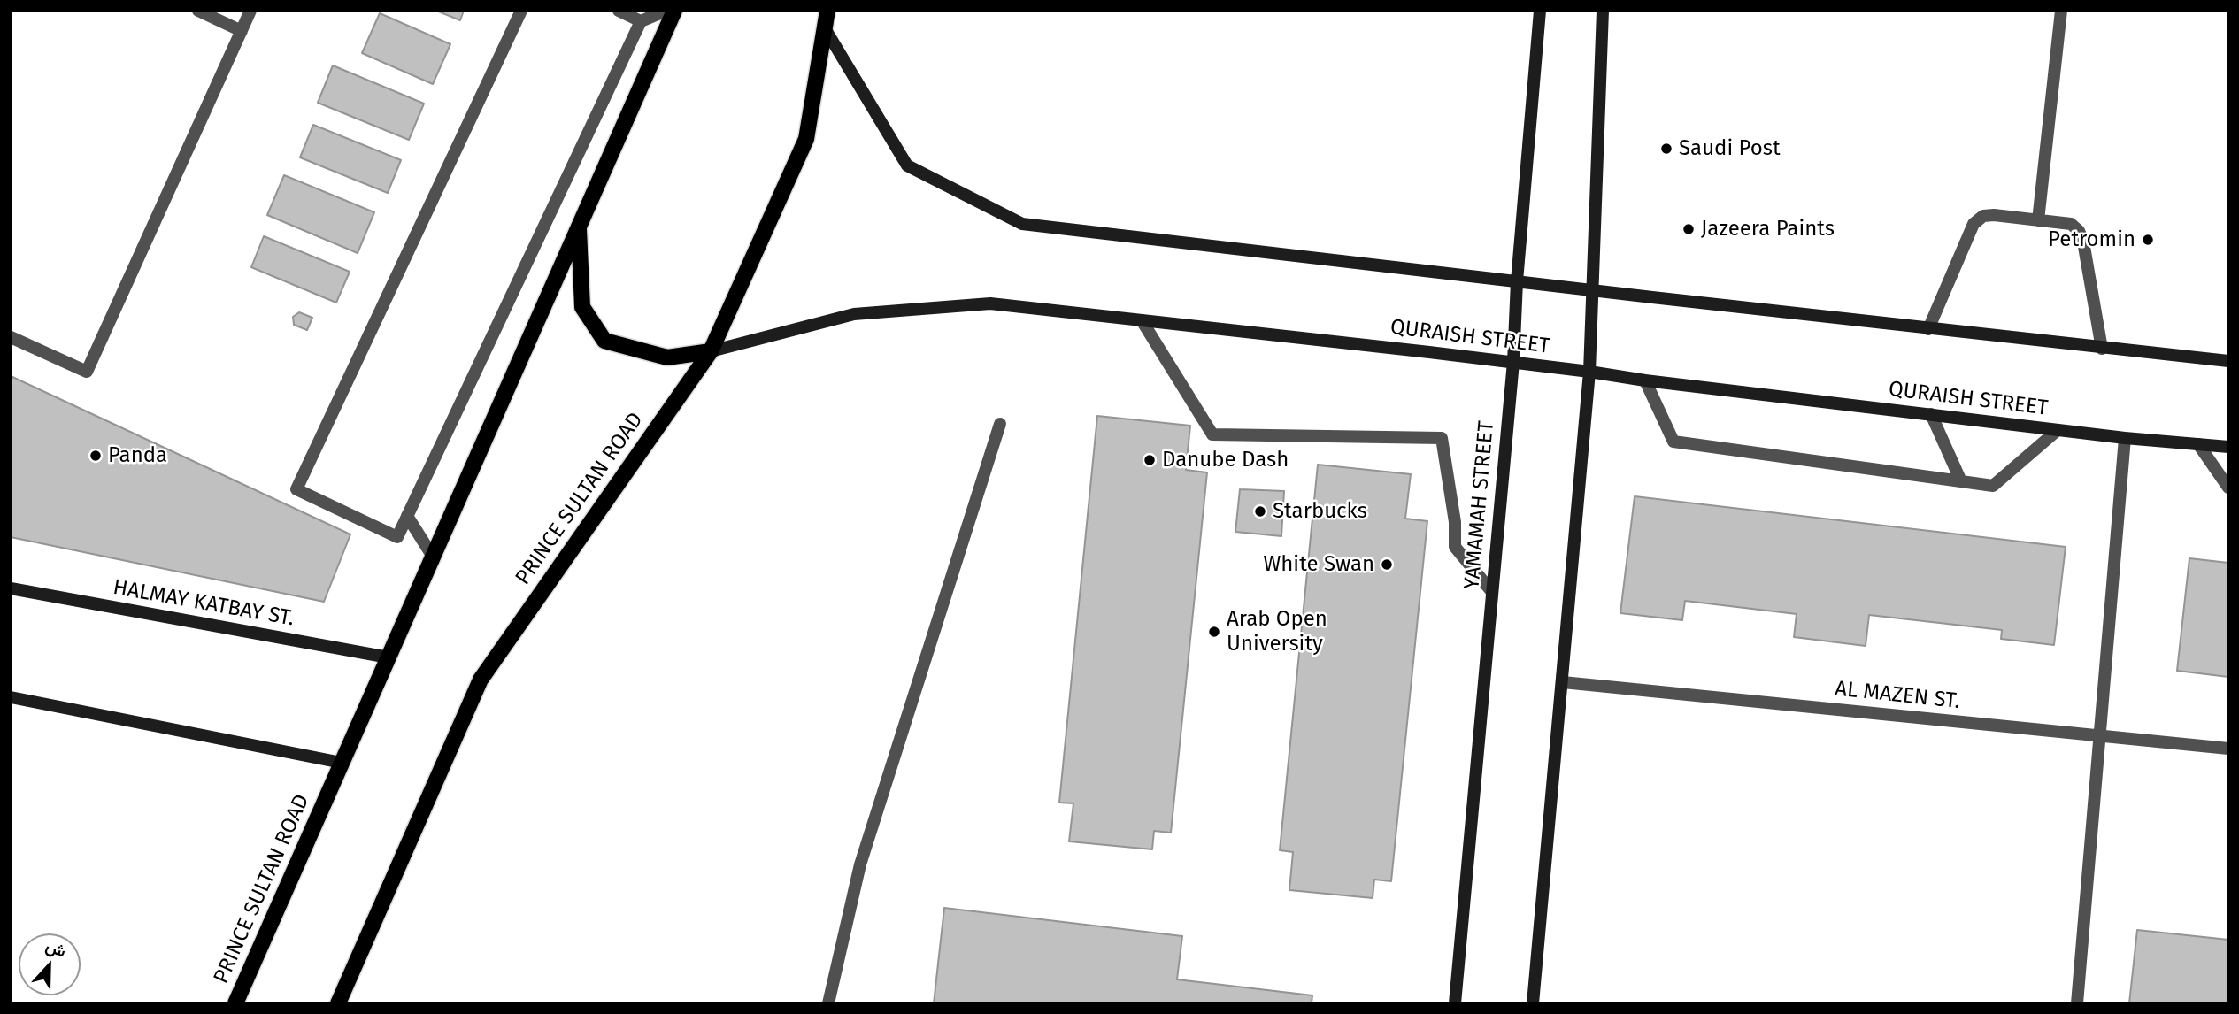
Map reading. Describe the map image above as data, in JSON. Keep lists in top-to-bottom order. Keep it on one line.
{"streets":{"main road":["QURAISH STREET","PRINCE SULTAN ROAD","YAMAMAH STREET","HALMAY KATBAY ST."],"street":["AL MAZEN ST."]},"crossings":[["QURAISH STREET","PRINCE SULTAN ROAD"],["QURAISH STREET","YAMAMAH STREET"],["PRINCE SULTAN ROAD","HALMAY KATBAY ST."]],"places":["Saudi Post","Jazeera Paints","Petromin","Panda","Danube Dash","Starbucks","White Swan","Arab Open University"],"north":"top"}
